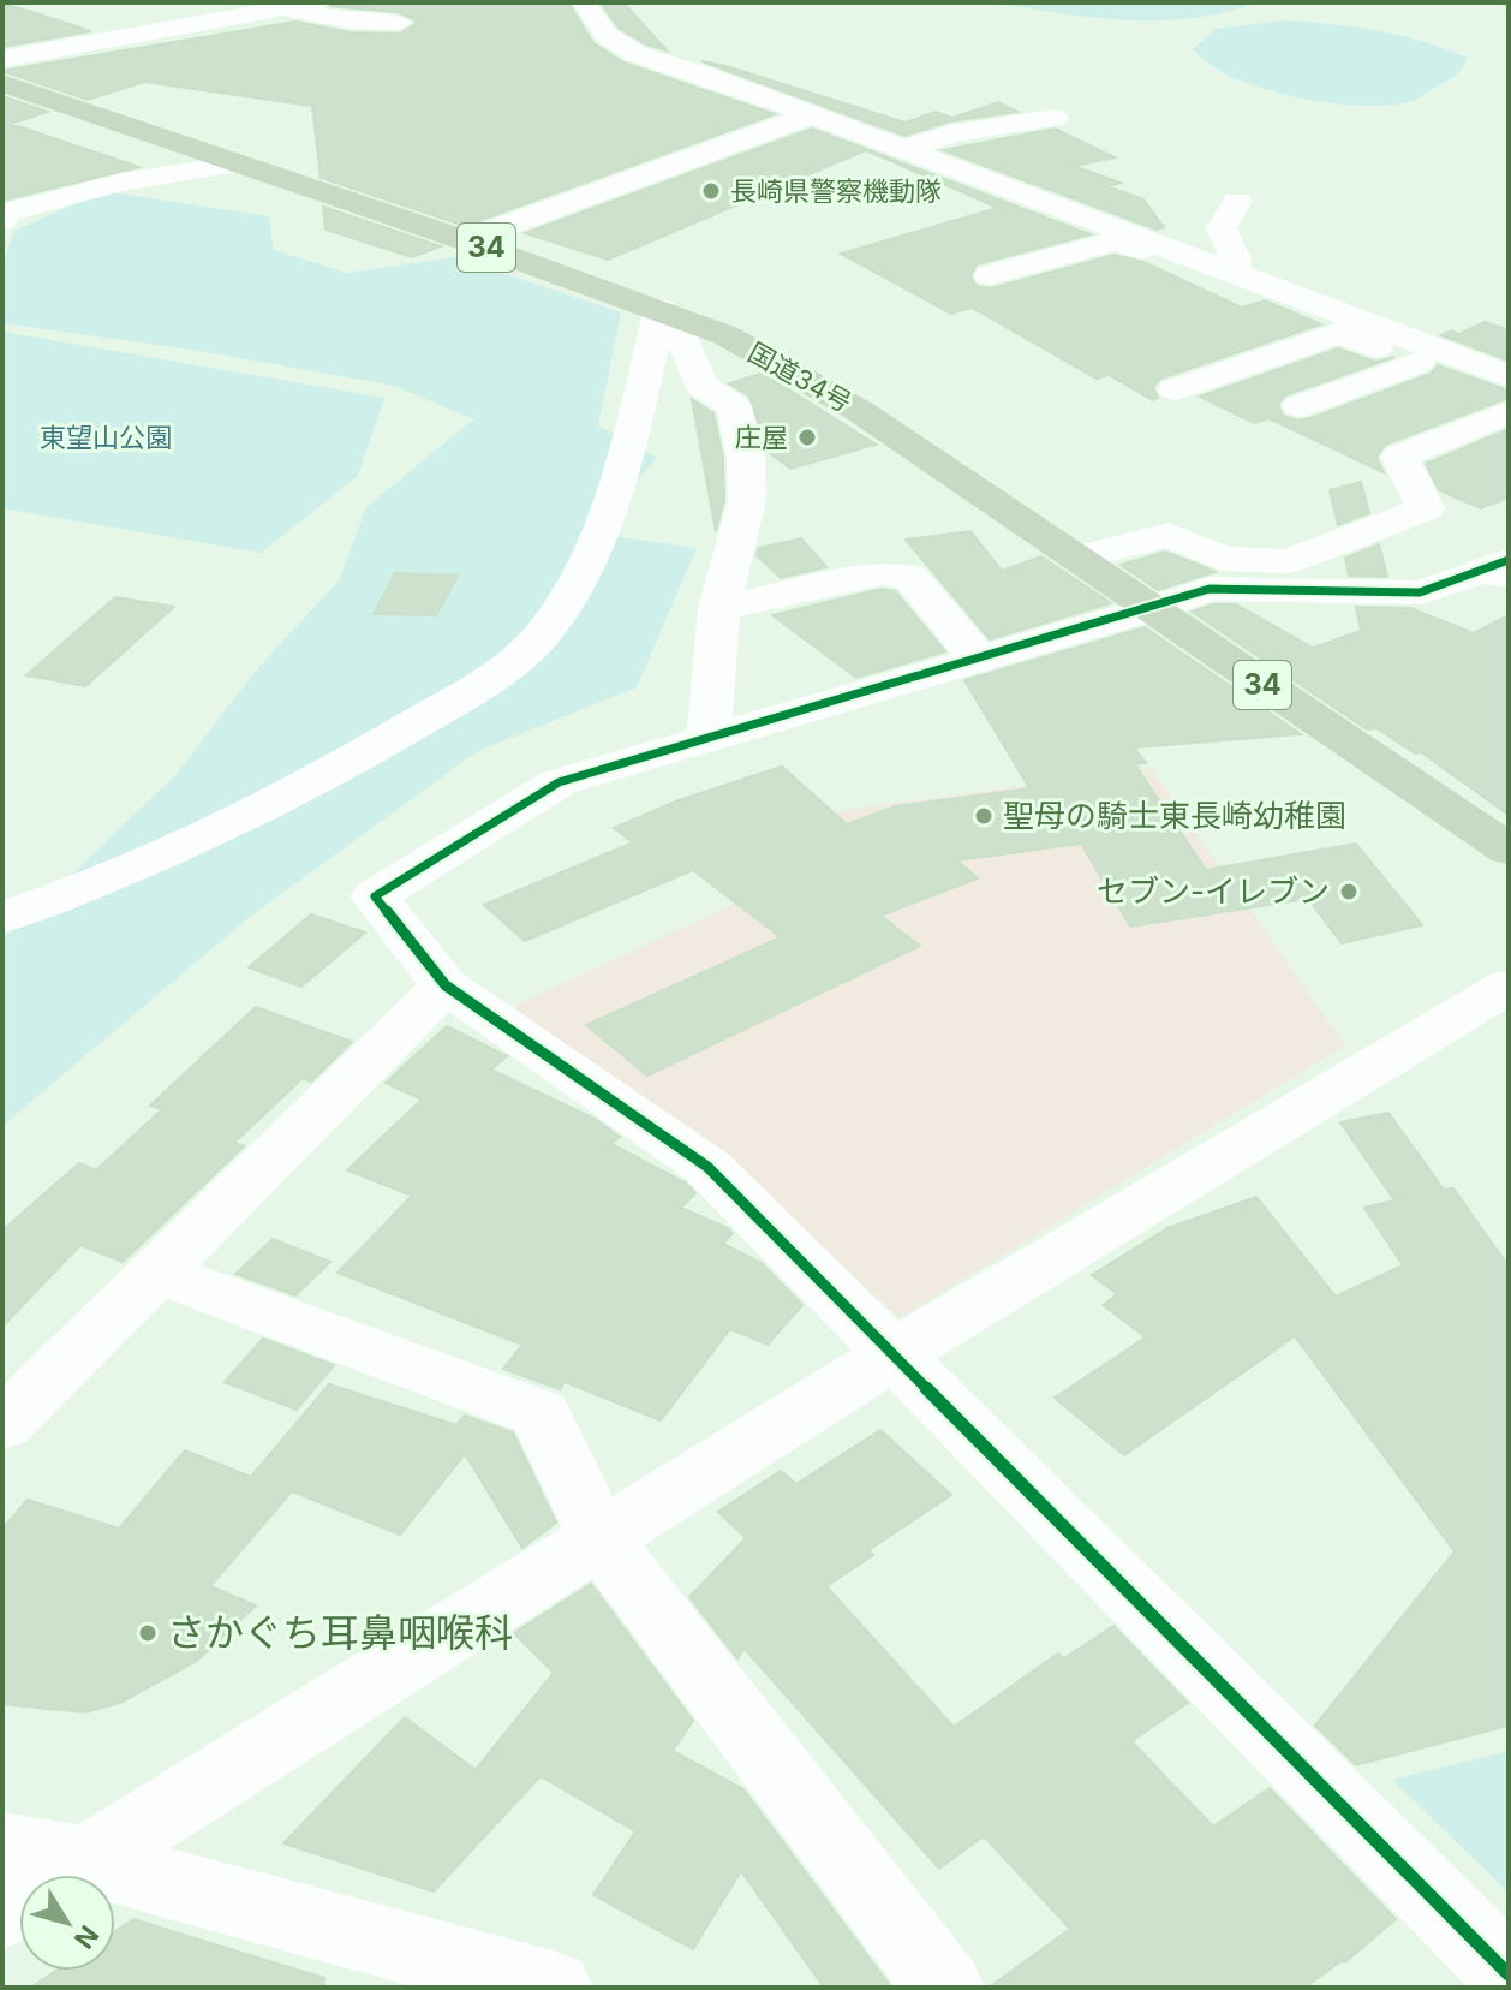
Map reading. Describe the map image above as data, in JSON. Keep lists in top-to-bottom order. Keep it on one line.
{"streets":{"highway":["34","国道34号"]},"parks":["東望山公園"],"places":["長崎県警察機動隊","庄屋","聖母の騎士東長崎幼稚園","セブン-イレブン","さかぐち耳鼻咽喉科"],"north":"bottom right"}
